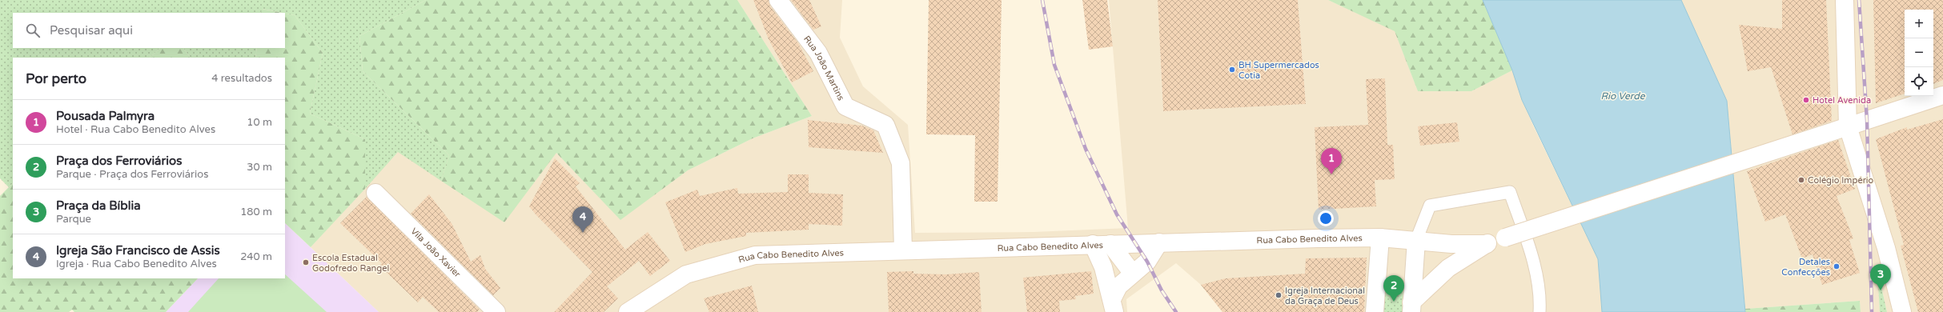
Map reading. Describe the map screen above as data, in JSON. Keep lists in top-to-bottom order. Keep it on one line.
{"streets":{"main road":["Rua João Martins","Rua Cabo Benedito Alves","Vila João Xavier"]},"crossings":[["Rua João Martins","Rua Cabo Benedito Alves"]],"water":["Rio Verde"],"places":["BH Supermercados Cotia","Hotel Avenida","Colégio Império","Escola Estadual Godofredo Rangel","Detales Confecções","Igreja Internacional da Graça de Deus"],"page":{"map_buttons":["+","−"],"search":"Pesquisar aqui","heading":["Por perto","4 resultados"],"list":[{"mark":"1","name":"Pousada Palmyra","note":"Hotel · Rua Cabo Benedito Alves","value":"10 m"},{"mark":"2","name":"Praça dos Ferroviários","note":"Parque · Praça dos Ferroviários","value":"30 m"},{"mark":"3","name":"Praça da Bíblia","note":"Parque","value":"180 m"},{"mark":"4","name":"Igreja São Francisco de Assis","note":"Igreja · Rua Cabo Benedito Alves","value":"240 m"}],"pins":["1","4","3","2"]}}
